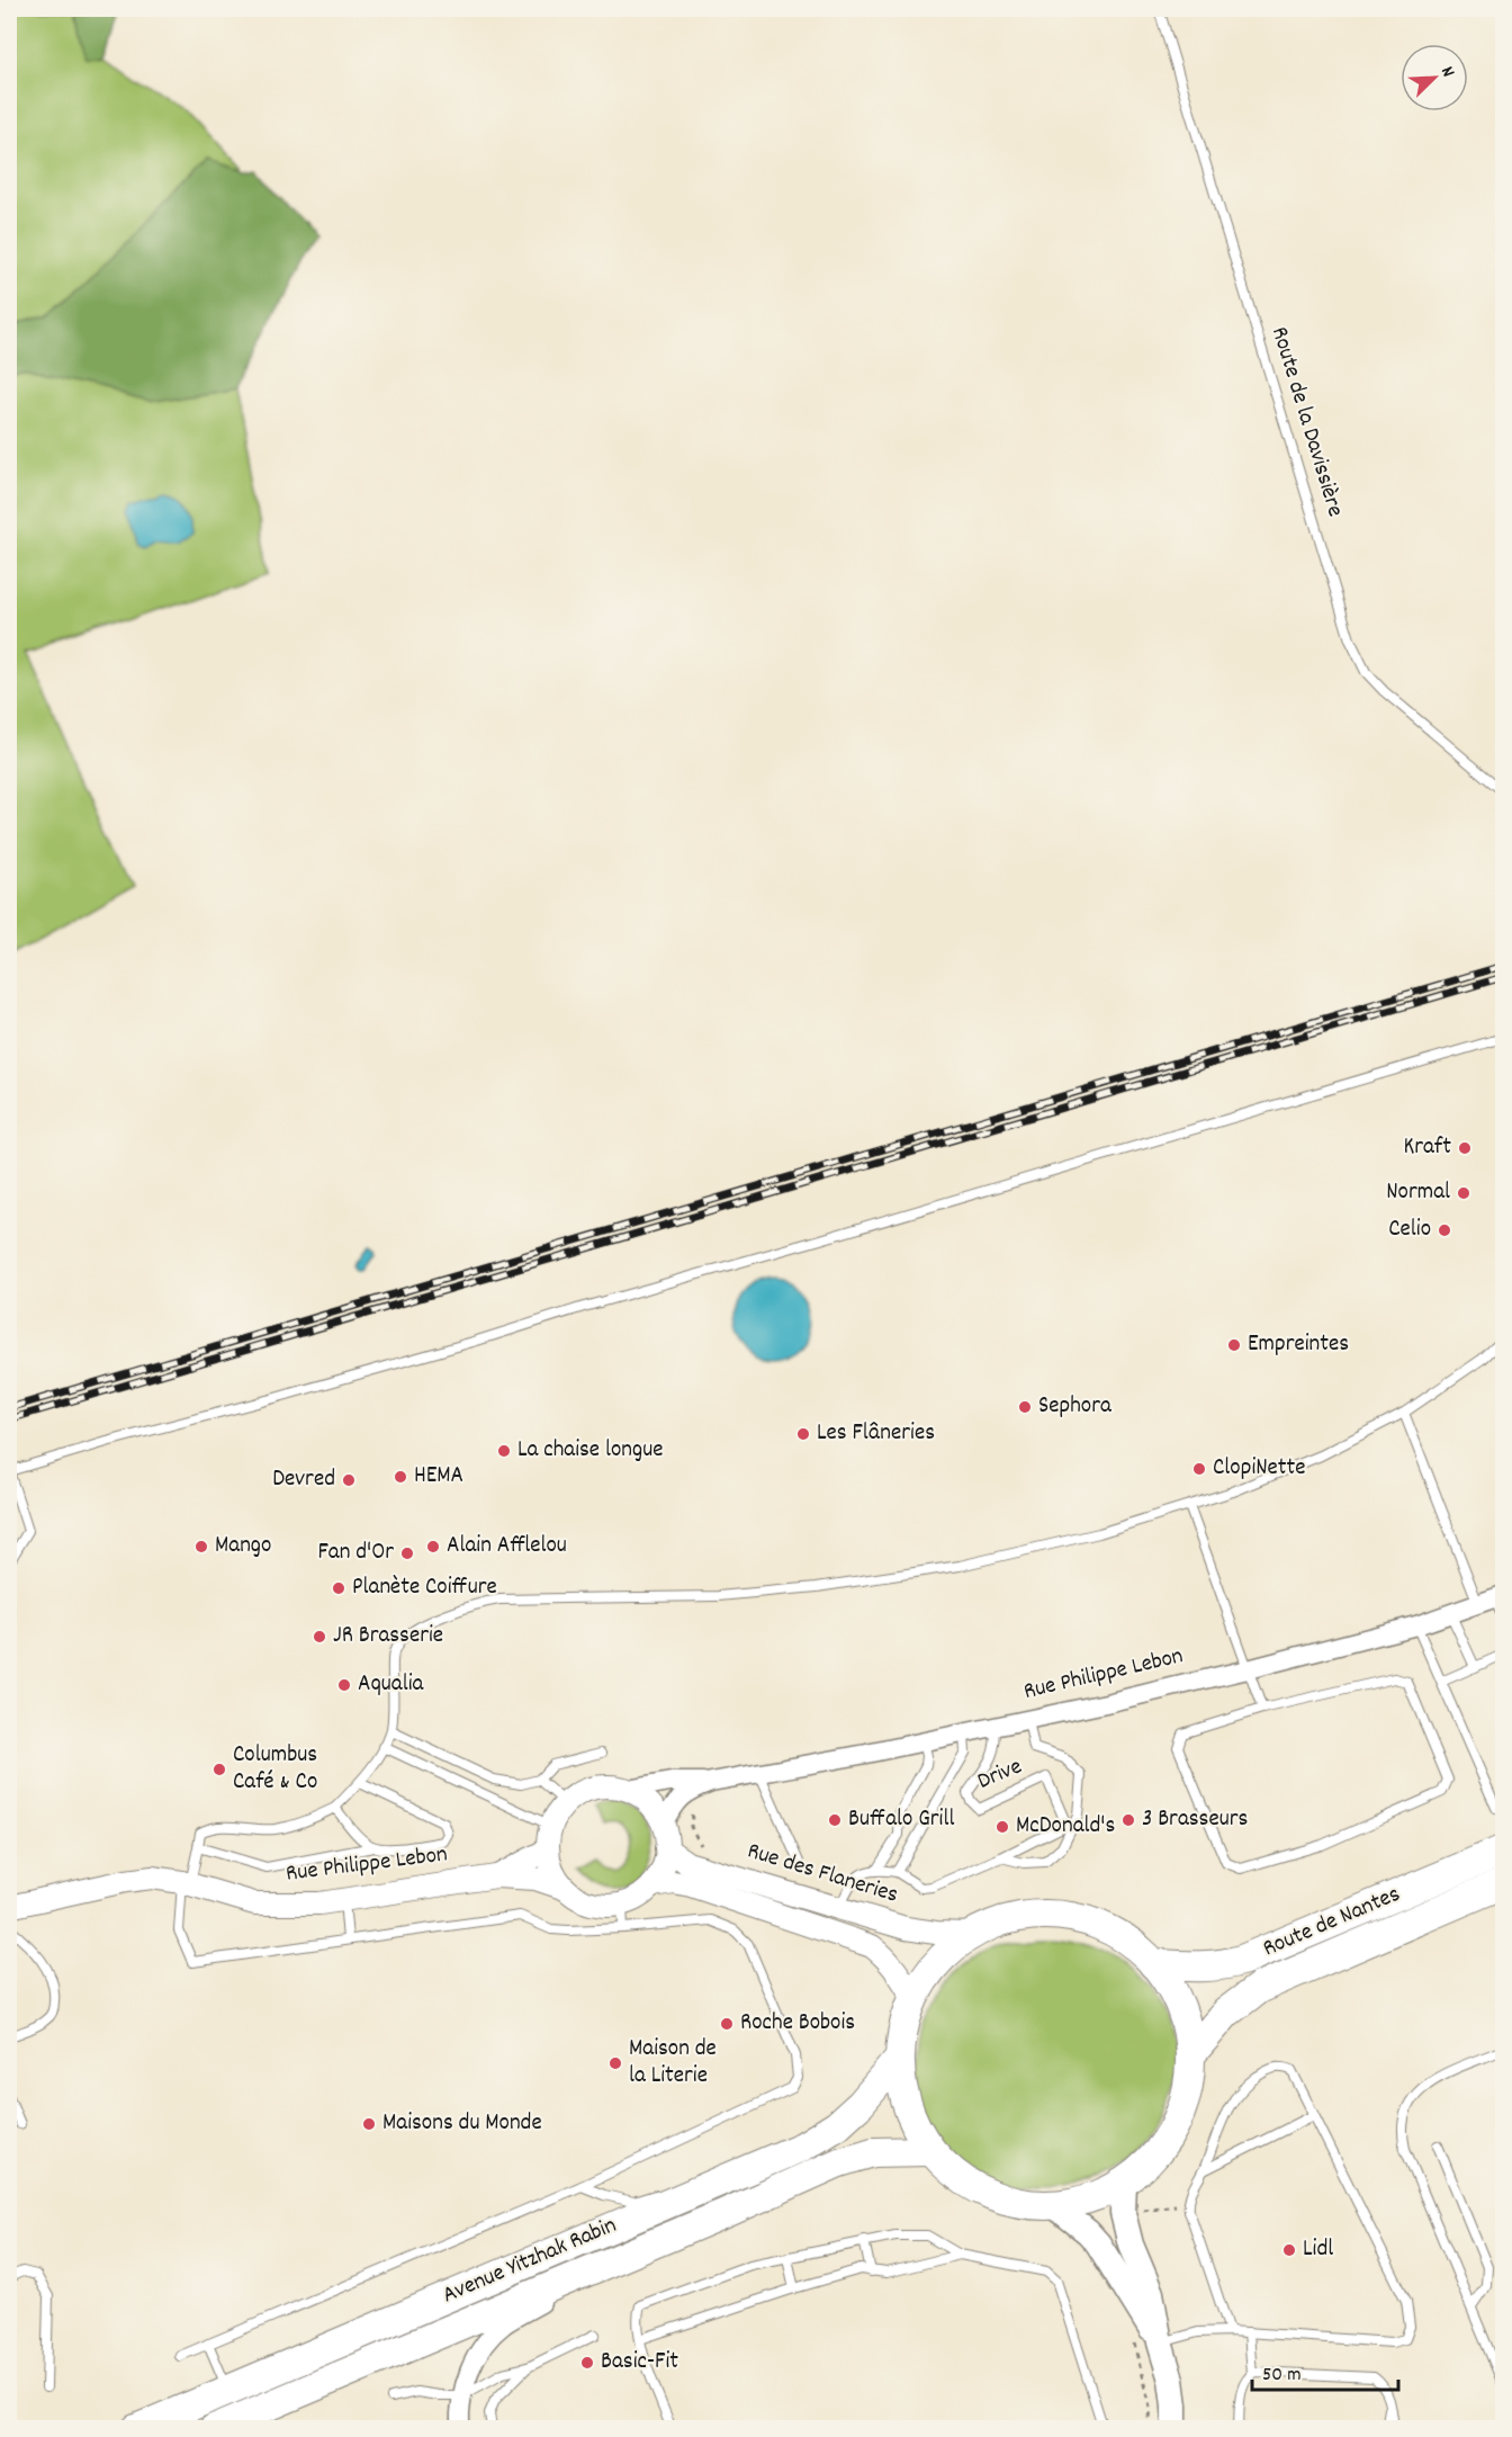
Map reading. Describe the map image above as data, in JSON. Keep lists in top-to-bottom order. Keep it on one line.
{"streets":{"highway":["Route de Nantes"],"main road":["Avenue Yitzhak Rabin"],"street":["Rue Philippe Lebon","Rue des Flaneries"],"lane":["Route de la Davissière","Drive"]},"crossings":[["Rue Philippe Lebon","Drive"],["Rue Philippe Lebon","Rue des Flaneries"]],"places":["Kraft","Normal","Celio","Empreintes","Sephora","Les Flâneries","La chaise longue","ClopiNette","HEMA","Devred","Mango","Alain Afflelou","Fan d'Or","Planète Coiffure","JR Brasserie","Aqualia","Columbus Café & Co","Buffalo Grill","3 Brasseurs","McDonald's","Roche Bobois","Maison de la Literie","Maisons du Monde","Lidl","Basic-Fit"],"scale_bar":"50 m","north":"top right"}
